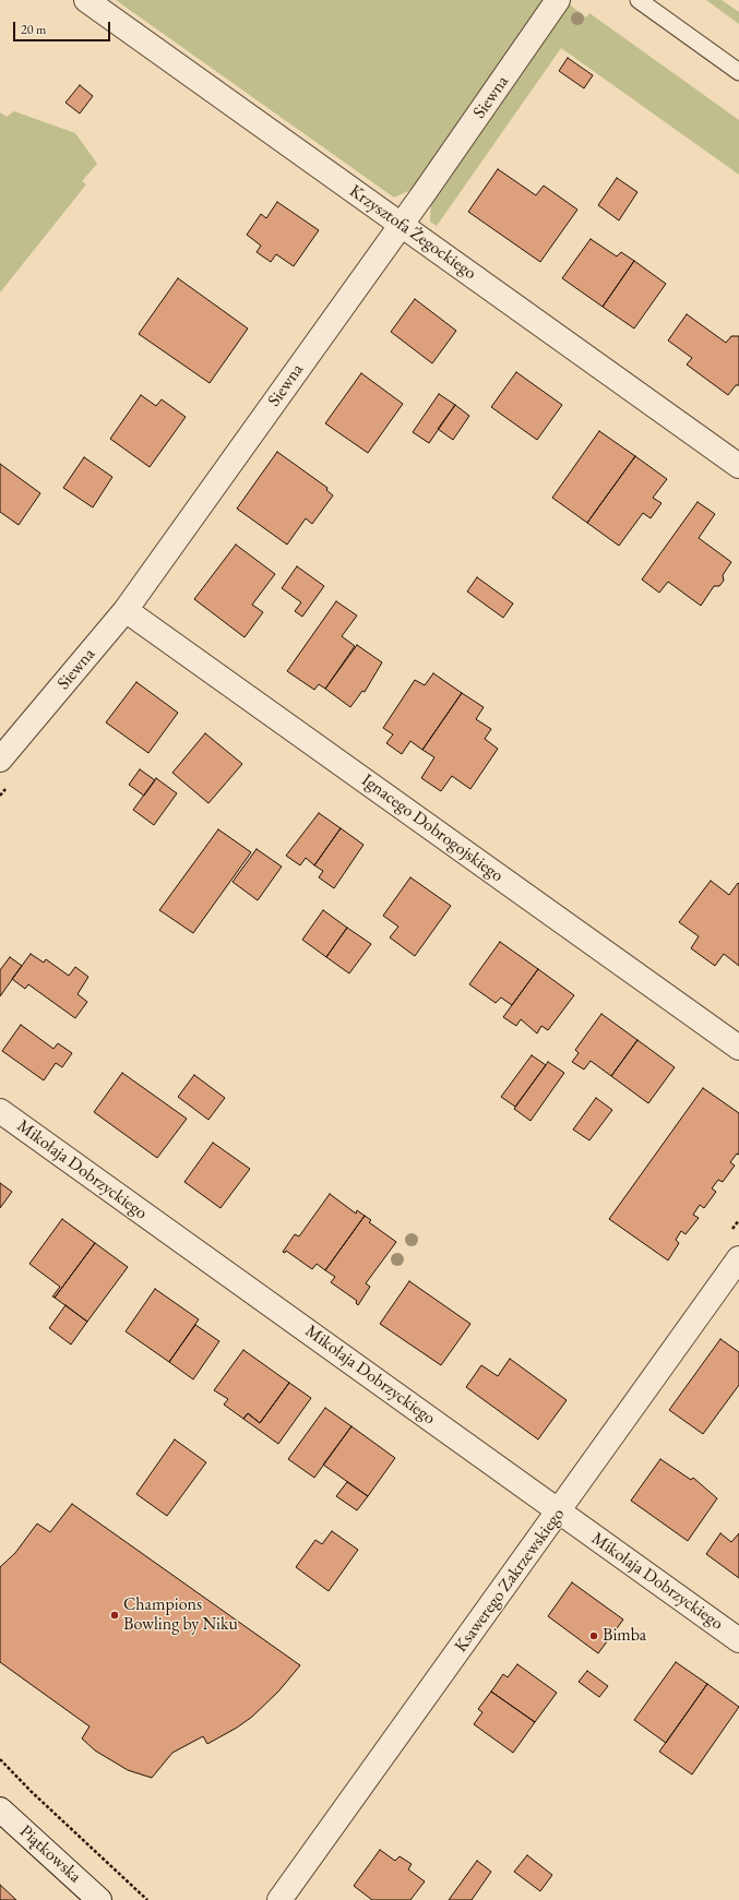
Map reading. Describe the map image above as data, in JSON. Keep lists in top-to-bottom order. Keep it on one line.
{"streets":{"street":["Siewna","Krzysztofa Żegockiego","Ignacego Dobrogojskiego","Mikołaja Dobrzyckiego","Ksawerego Zakrzewskiego","Piątkowska"]},"crossings":[["Siewna","Krzysztofa Żegockiego"],["Siewna","Ignacego Dobrogojskiego"],["Mikołaja Dobrzyckiego","Ksawerego Zakrzewskiego"]],"places":["Champions Bowling by Niku","Bimba"],"scale_bar":"20 m"}
